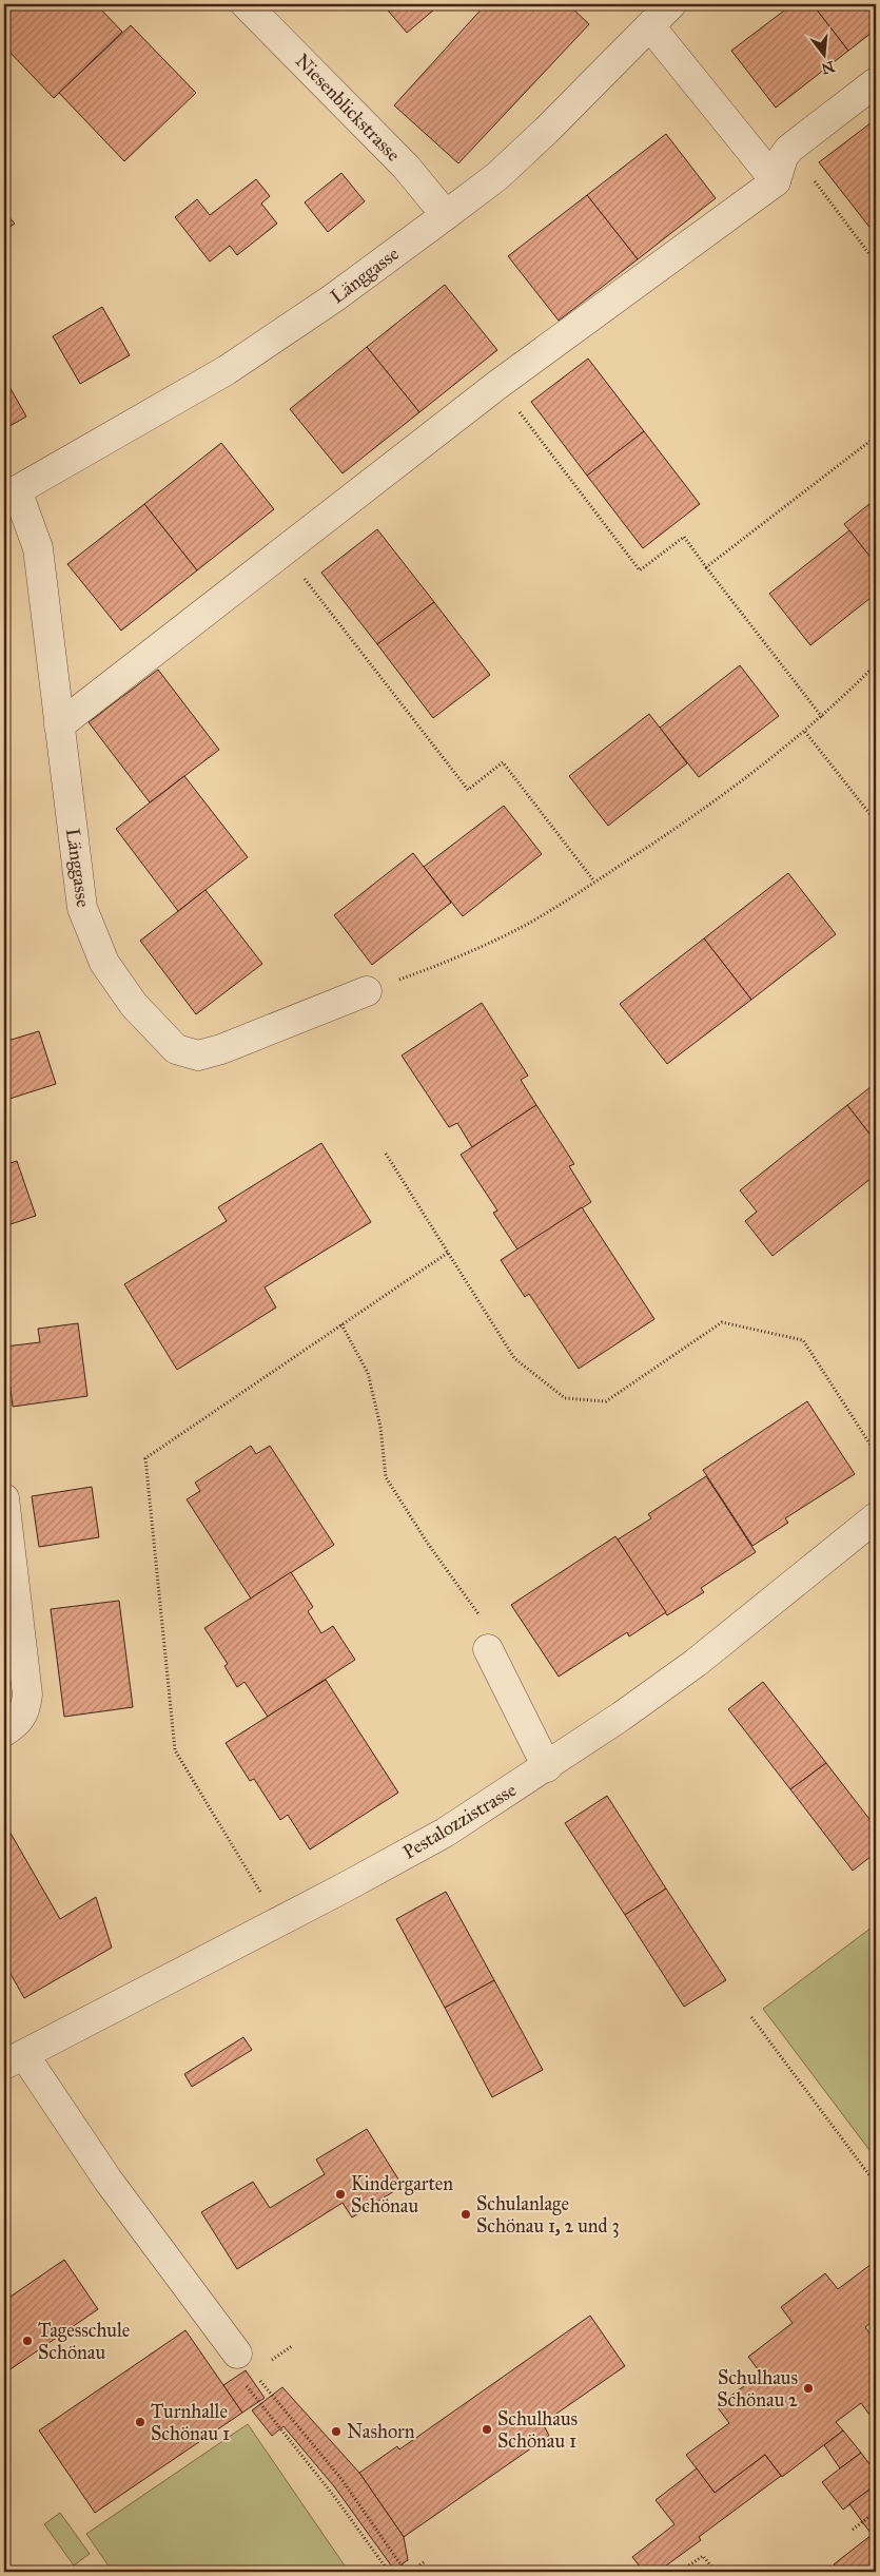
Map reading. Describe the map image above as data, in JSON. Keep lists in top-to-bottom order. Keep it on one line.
{"streets":{"street":["Niesenblickstrasse","Länggasse","Pestalozzistrasse"]},"crossings":[["Niesenblickstrasse","Länggasse"]],"places":["Kindergarten Schönau","Schulanlage Schönau 1, 2 und 3","Tagesschule Schönau","Schulhaus Schönau 2","Turnhalle Schönau 1","Schulhaus Schönau 1","Nashorn"],"north":"bottom"}
